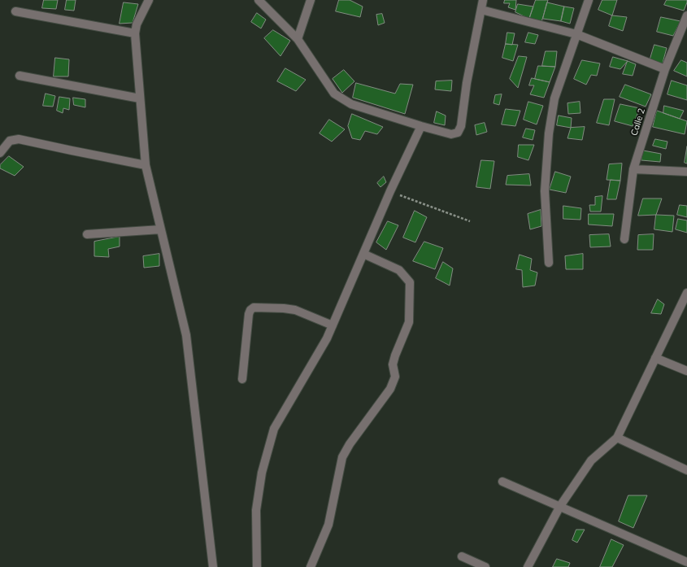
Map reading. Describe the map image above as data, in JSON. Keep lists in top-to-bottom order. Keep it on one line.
{"streets":{"street":["Calle 2"]}}
